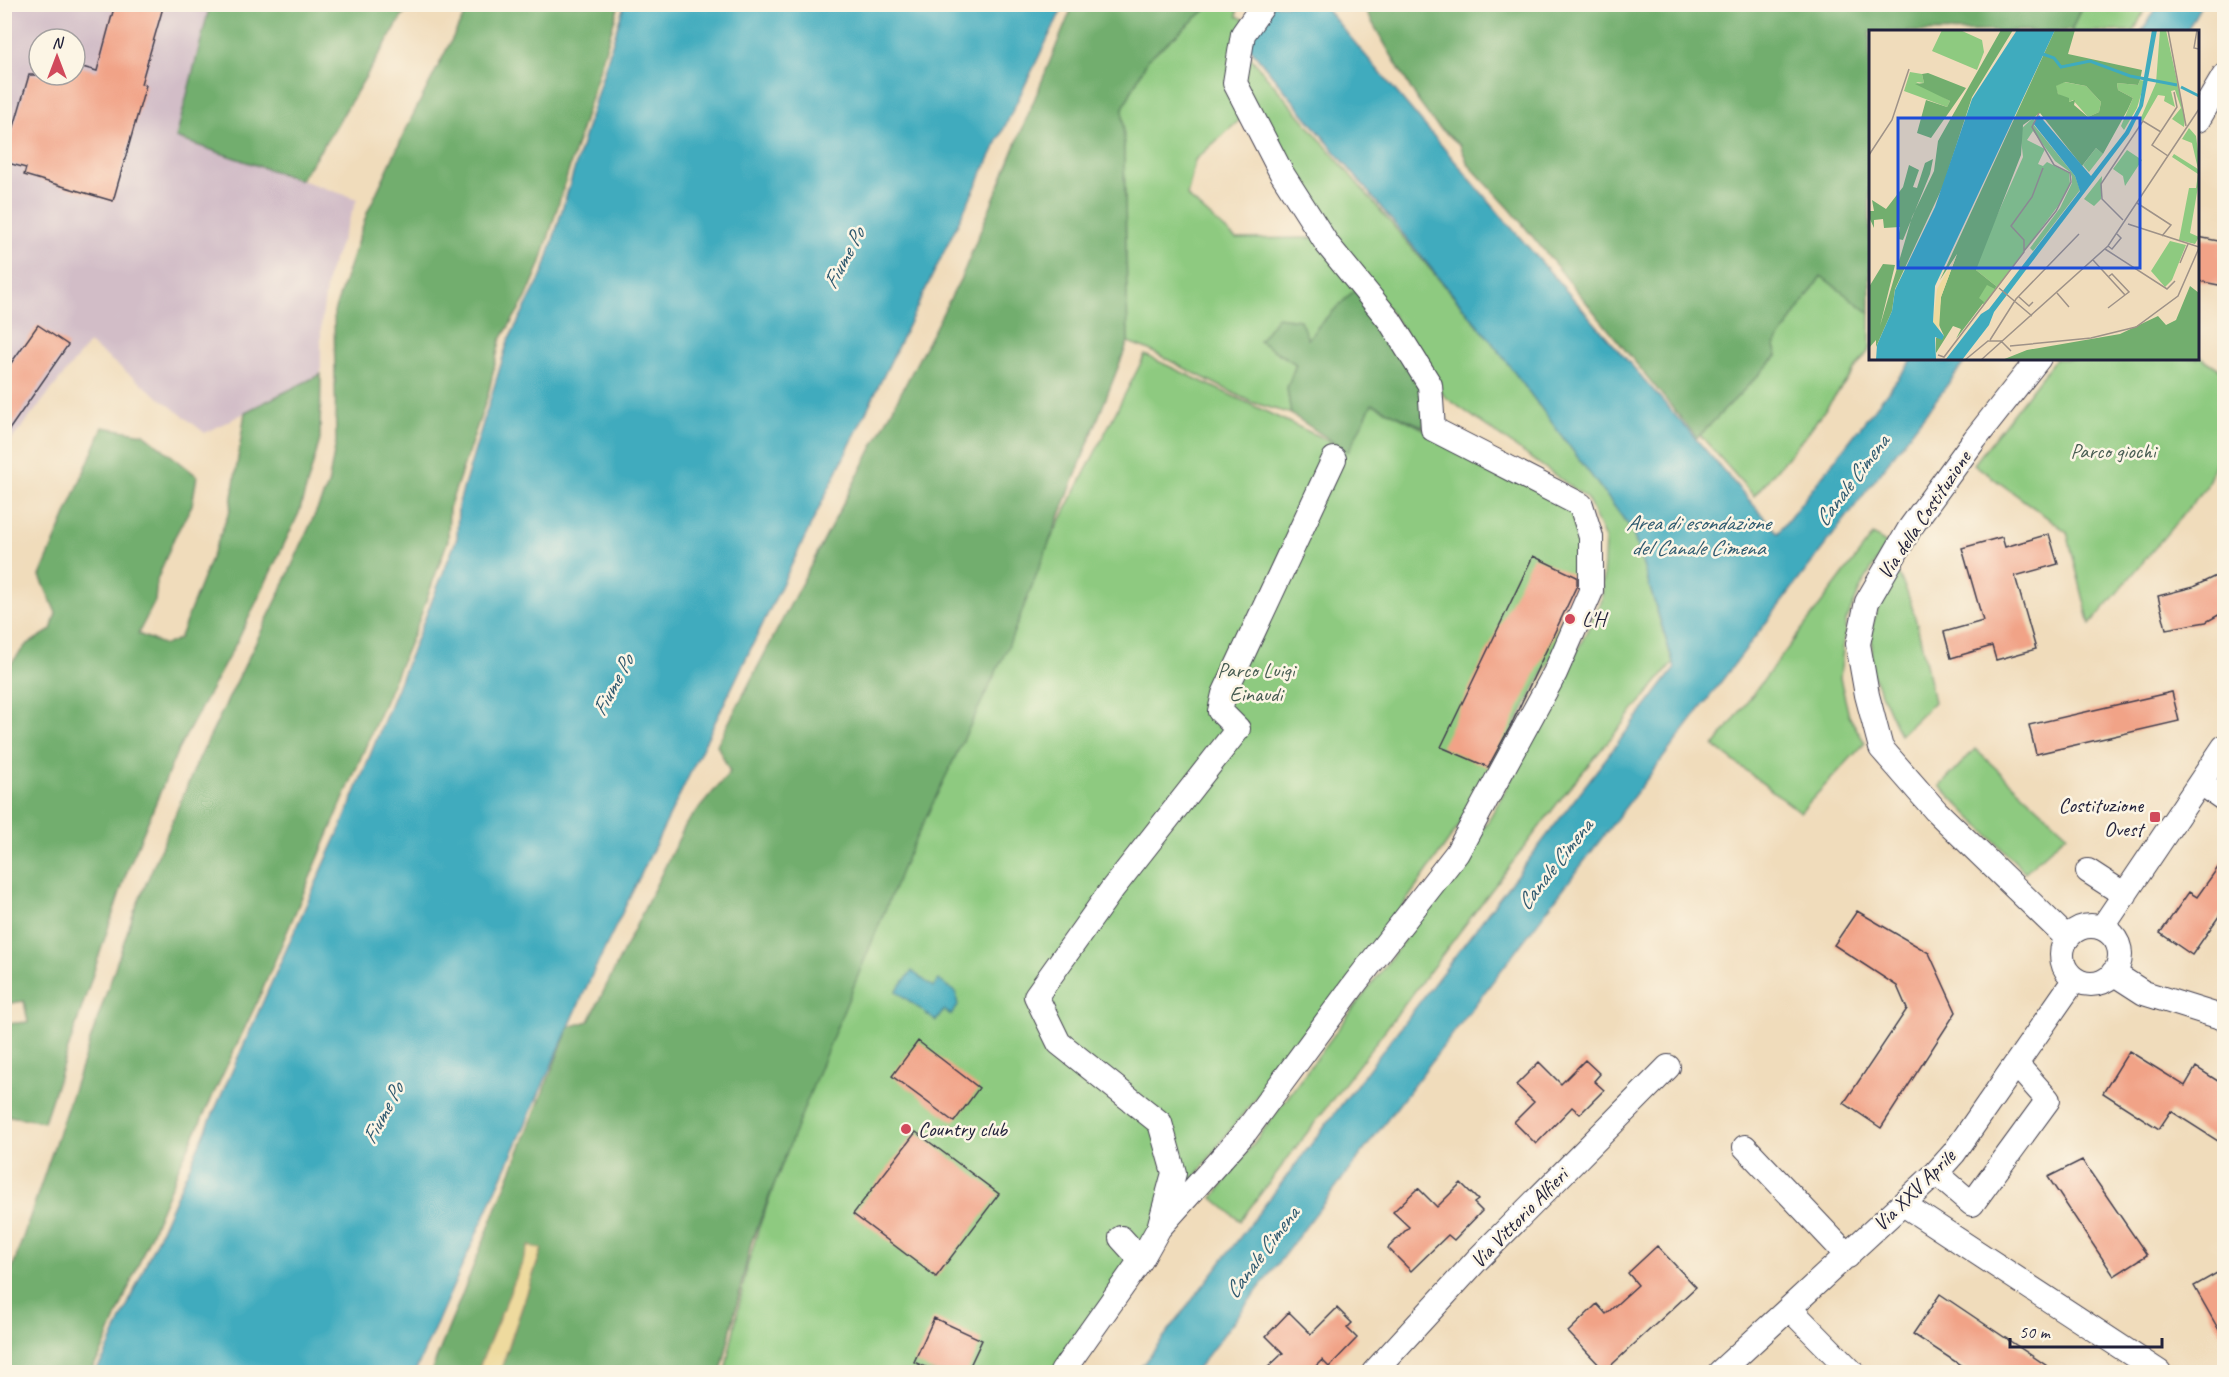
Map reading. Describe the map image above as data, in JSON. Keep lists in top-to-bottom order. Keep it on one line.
{"streets":{"street":["Via della Costituzione","Via XXV Aprile","Via Vittorio Alfieri"]},"crossings":[["Via della Costituzione","Via XXV Aprile"]],"water":["Fiume Po","Canale Cimena","Area di esondazione del Canale Cimena"],"parks":["Parco giochi","Parco Luigi Einaudi"],"places":{"other":["L'H","Country club"],"transit":["Costituzione Ovest"]},"scale_bar":"50 m","north":"top"}
